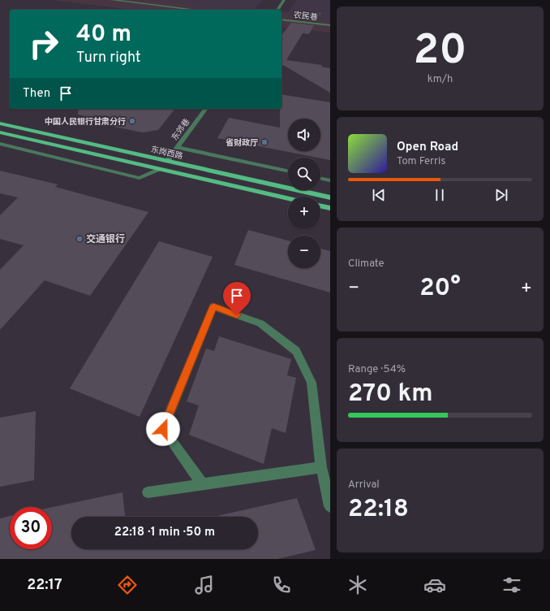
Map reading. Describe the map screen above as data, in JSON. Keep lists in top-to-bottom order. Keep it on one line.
{"streets":{"main road":["东岗西路"],"street":["农民巷","东郊巷"]},"crossings":[["东郊巷","东岗西路"]],"places":["中国人民银行甘肃分行","省财政厅","交通银行"],"page":{"tile":[["20","km/h"],"Climate",["Range · 54%","270 km"],["Arrival","22:18"]],"turn":["40 m","Turn right"],"then":"Then","map_buttons":["+","−"],"song":["Open Road","Tom Ferris"],"heat":["−","20°","+"],"limit":"30","trip":"22:18 · 1 min · 50 m","tabs":"22:17"}}
